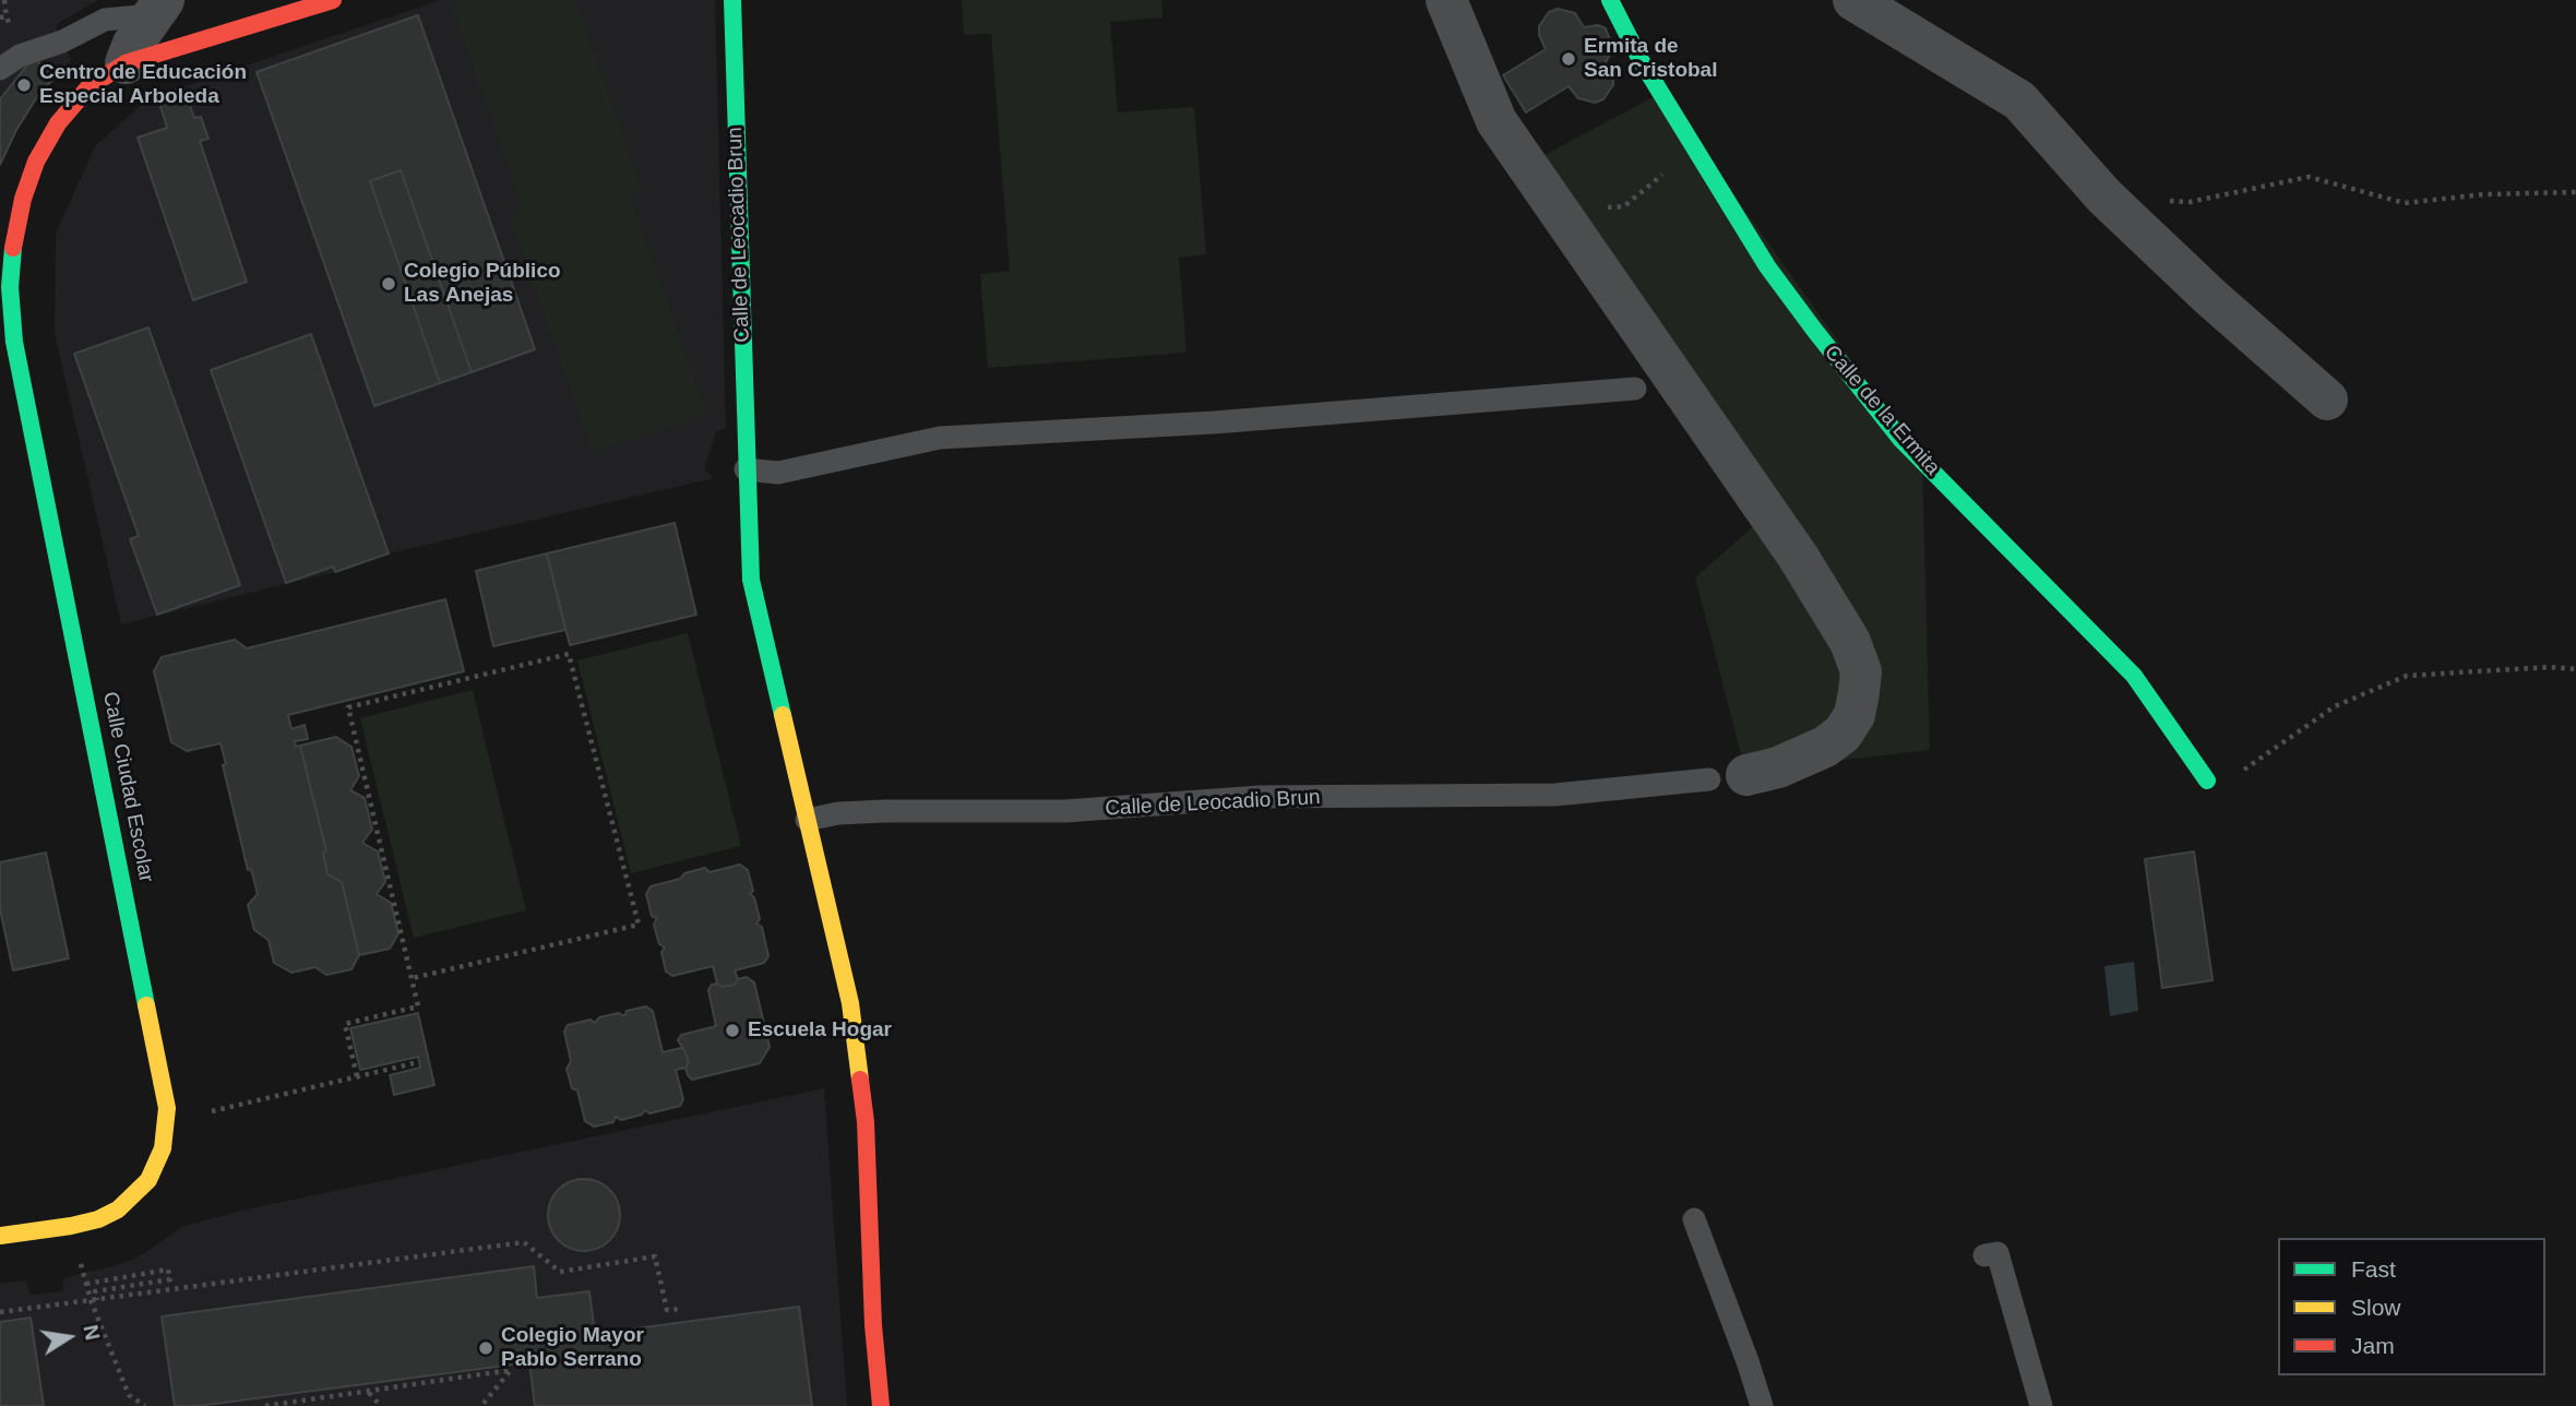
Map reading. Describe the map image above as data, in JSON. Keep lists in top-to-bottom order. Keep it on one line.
{"streets":{"street":["Calle de Leocadio Brun","Calle de la Ermita","Calle Ciudad Escolar"]},"places":["Ermita de San Cristobal","Centro de Educación Especial Arboleda","Colegio Público Las Anejas","Escuela Hogar","Colegio Mayor Pablo Serrano"],"legend":["Fast","Slow","Jam"],"north":"right"}
